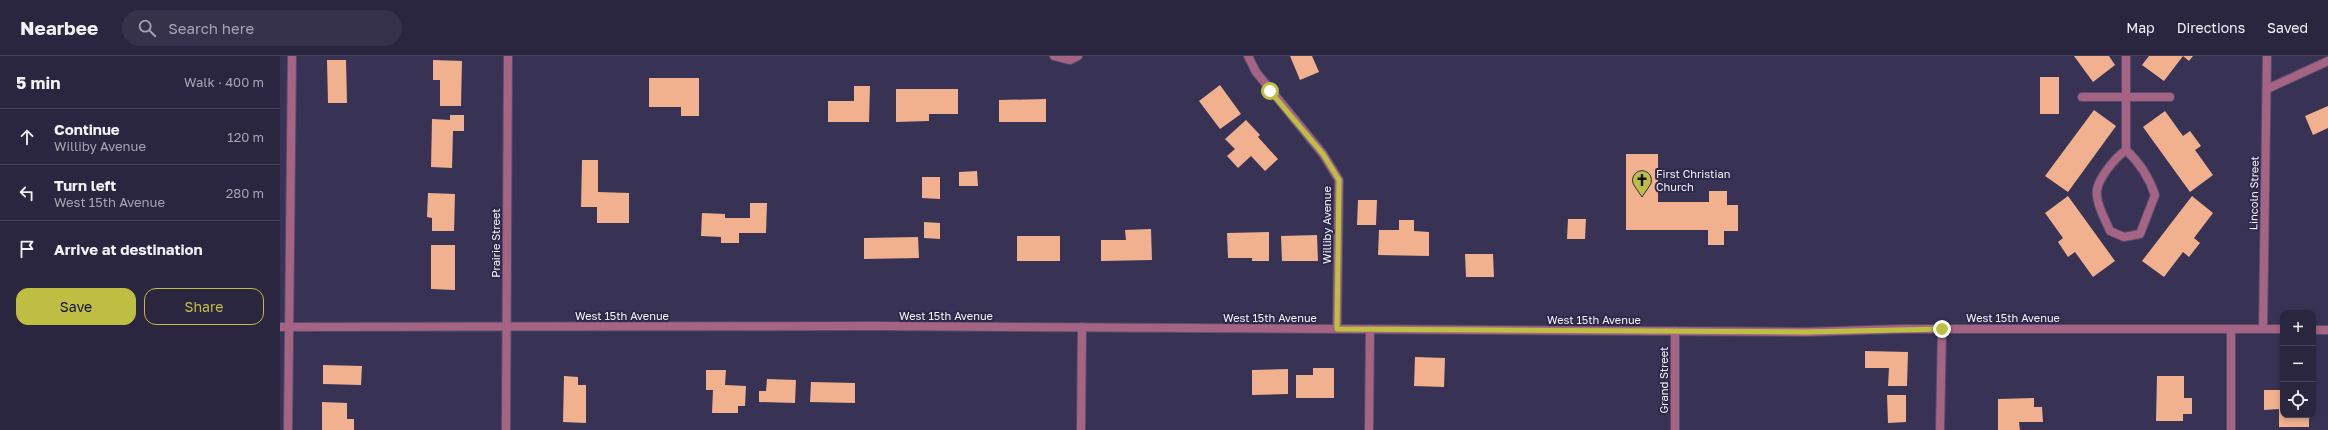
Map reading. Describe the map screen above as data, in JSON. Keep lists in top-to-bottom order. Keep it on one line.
{"streets":{"street":["Lincoln Street","Williby Avenue","Prairie Street","West 15th Avenue","Grand Street"]},"crossings":[["Lincoln Street","West 15th Avenue"],["Williby Avenue","West 15th Avenue"],["Prairie Street","West 15th Avenue"],["West 15th Avenue","Grand Street"]],"places":{"church":["First Christian Church"]},"page":{"header":"Nearbee","search":"Search here","nav":["Map","Directions","Saved"],"heading":["5 min","Walk · 400 m"],"list":[["Continue","Williby Avenue","120 m"],["Turn left","West 15th Avenue","280 m"],"Arrive at destination"],"buttons":["Save","Share"],"map_buttons":["+","−"]}}
